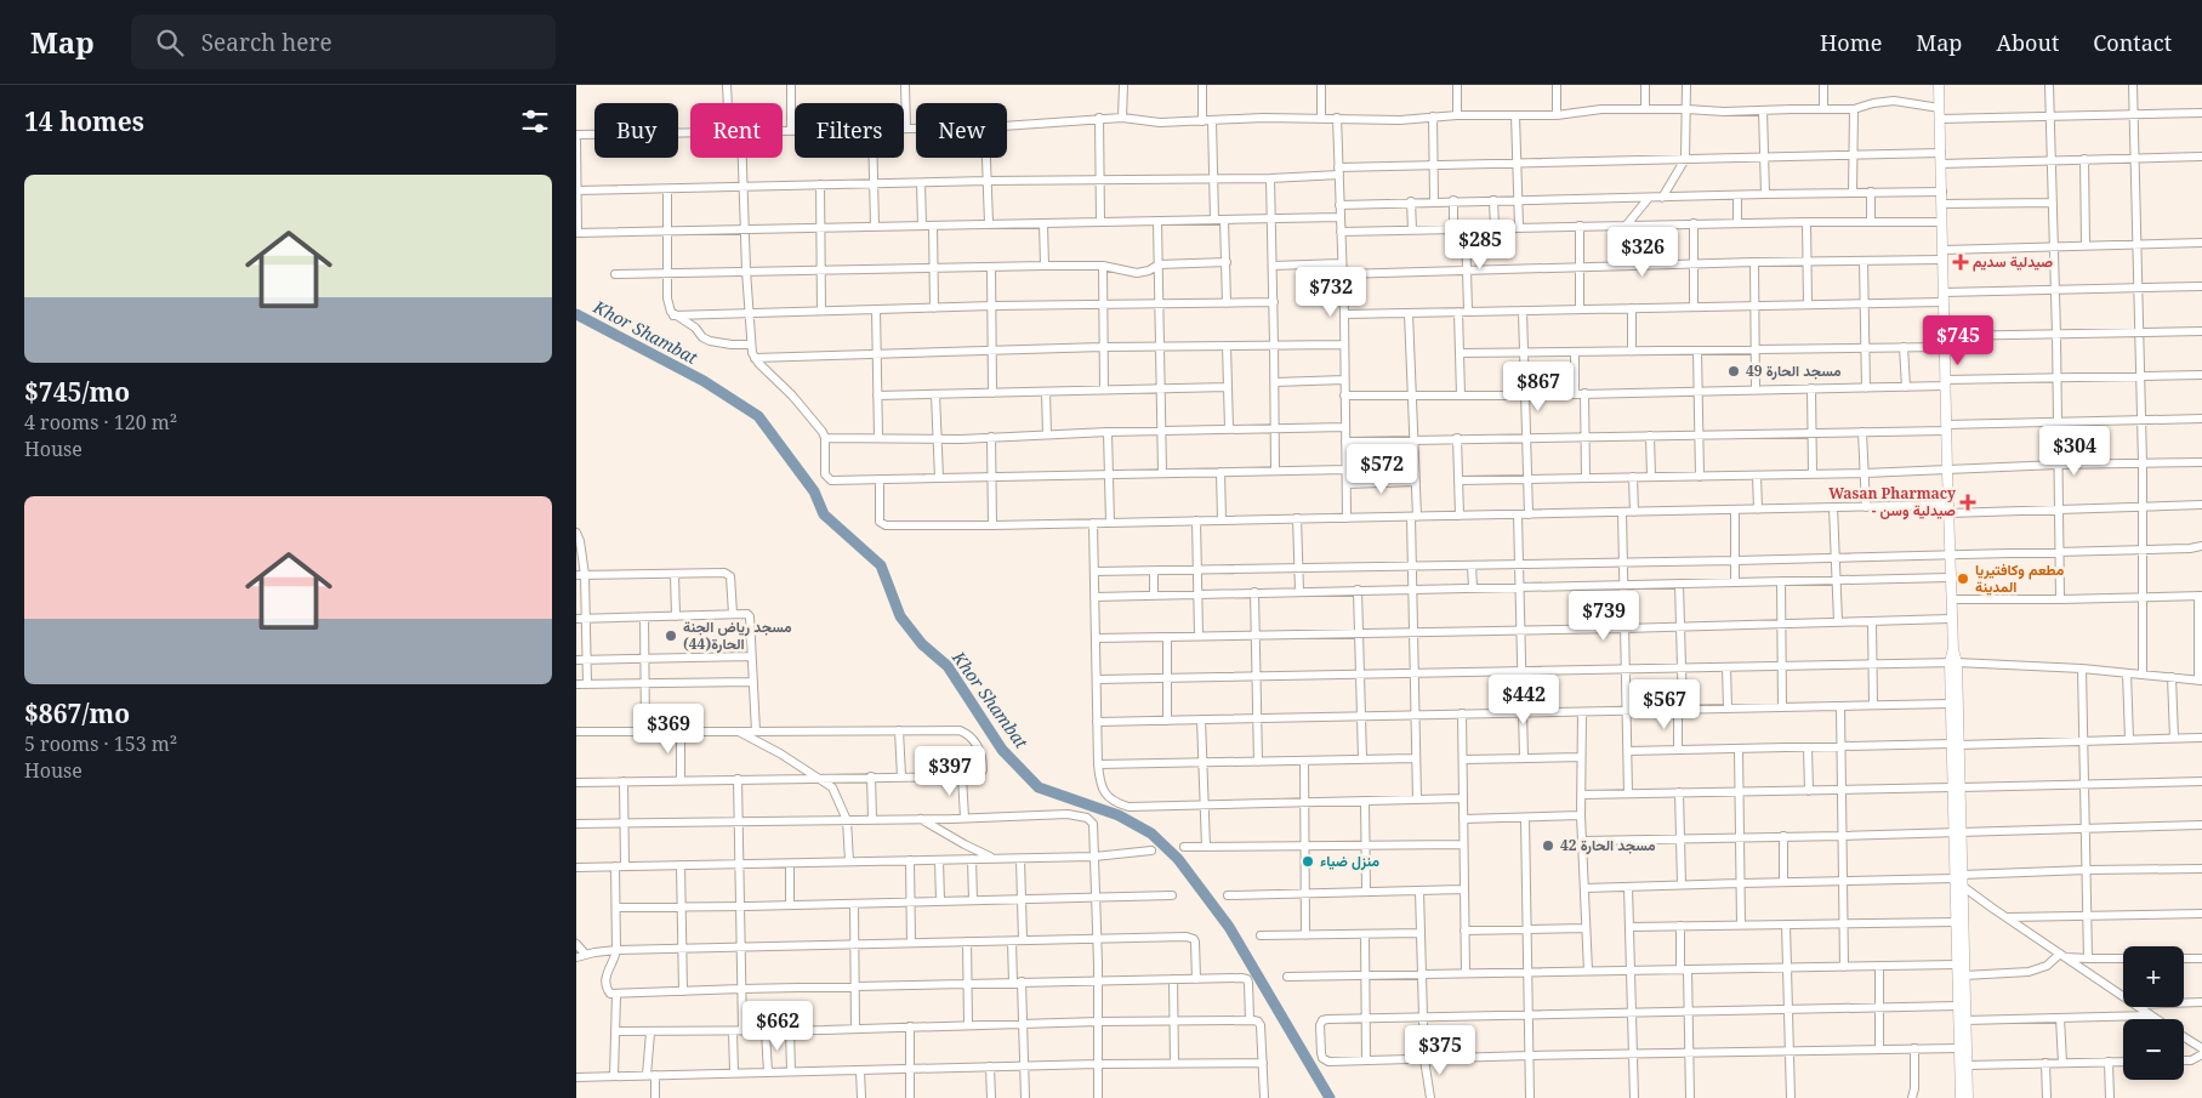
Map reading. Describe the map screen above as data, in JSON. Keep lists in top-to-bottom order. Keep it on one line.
{"water":["Khor Shambat"],"places":{"health":["صيدلية سديم","Wasan Pharmacy - صيدلية وسن"],"other":["مسجد الحارة 49","مطعم وكافتيريا المدينة","مسجد رياض الجنة الحارة(44)","مسجد الحارة 42","منزل ضياء"]},"page":{"header":"Map","search":"Search here","nav":["Home","Map","About","Contact"],"heading":"14 homes","chip":["Buy","Rent","Filters","New"],"list":[{"name":"$745/mo","note":"4 rooms · 120 m² · House"},{"name":"$867/mo","note":"5 rooms · 153 m² · House"}],"price":["$285","$326","$732","$745","$867","$304","$572","$739","$442","$567","$369","$397","$662","$375"],"map_buttons":["+","−"]}}
